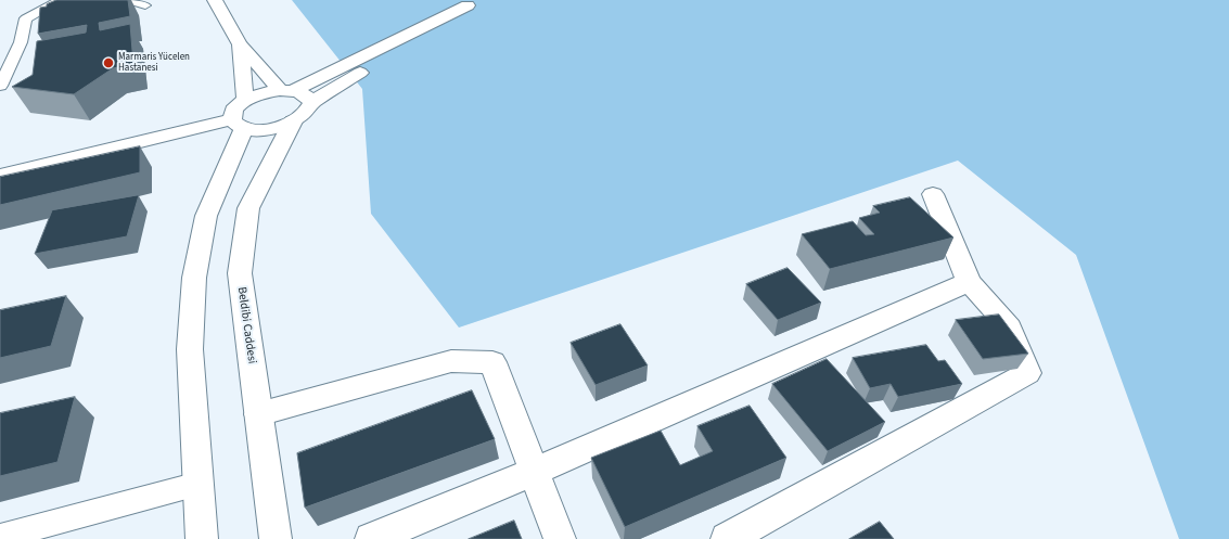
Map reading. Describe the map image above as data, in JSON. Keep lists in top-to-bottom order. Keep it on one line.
{"streets":{"street":["Beldibi Caddesi"]},"places":["Marmaris Yücelen Hastanesi"]}
